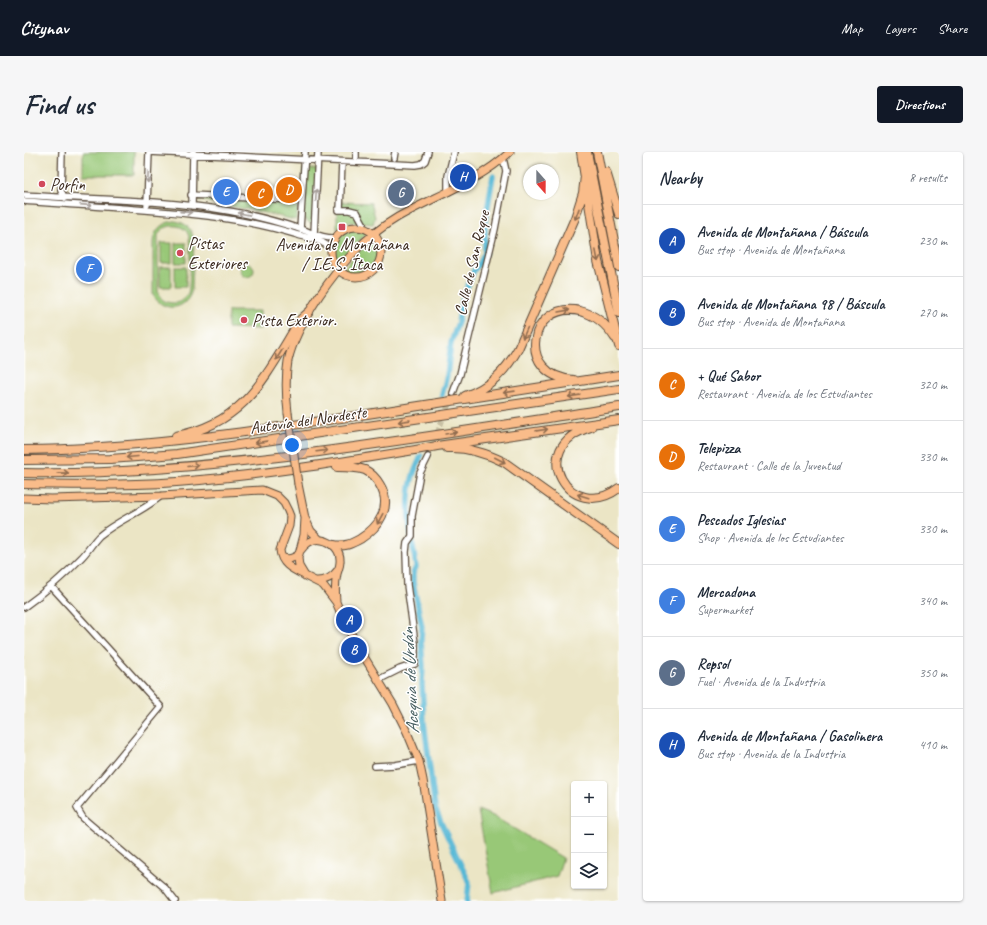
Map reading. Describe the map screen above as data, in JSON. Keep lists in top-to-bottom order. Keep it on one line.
{"streets":{"highway":["Autovía del Nordeste"],"street":["Calle de San Roque"]},"water":["Acequia de Urdán"],"places":{"other":["Porfin","Pistas Exteriores","Pista Exterior."],"transit":["Avenida de Montañana / I.E.S. Ítaca"]},"north":"bottom","page":{"header":"Citynav","nav":["Map","Layers","Share"],"buttons":"Directions","title":"Find us","heading":["Nearby","8 results"],"pins":["H","D","E","G","C","F","A","B"],"list":[{"mark":"A","name":"Avenida de Montañana / Báscula","note":"Bus stop · Avenida de Montañana","value":"230 m"},{"mark":"B","name":"Avenida de Montañana 98 / Báscula","note":"Bus stop · Avenida de Montañana","value":"270 m"},{"mark":"C","name":"+ Qué Sabor","note":"Restaurant · Avenida de los Estudiantes","value":"320 m"},{"mark":"D","name":"Telepizza","note":"Restaurant · Calle de la Juventud","value":"330 m"},{"mark":"E","name":"Pescados Iglesias","note":"Shop · Avenida de los Estudiantes","value":"330 m"},{"mark":"F","name":"Mercadona","note":"Supermarket","value":"340 m"},{"mark":"G","name":"Repsol","note":"Fuel · Avenida de la Industria","value":"350 m"},{"mark":"H","name":"Avenida de Montañana / Gasolinera","note":"Bus stop · Avenida de la Industria","value":"410 m"}],"map_buttons":["+","−"]}}
